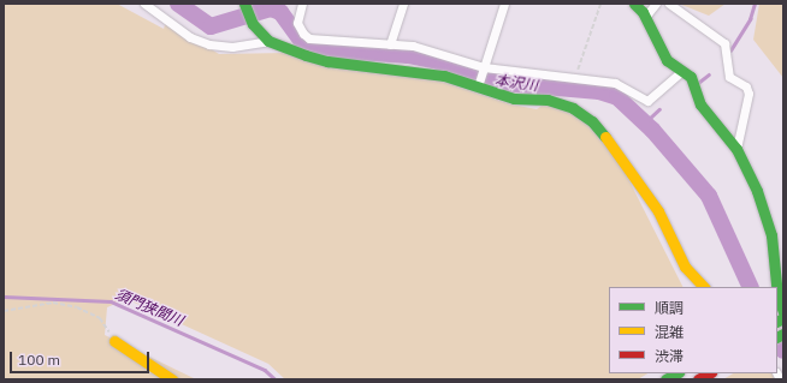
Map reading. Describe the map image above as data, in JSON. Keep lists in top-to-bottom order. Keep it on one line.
{"water":["本沢川","須門狭間川"],"legend":["順調","混雑","渋滞"],"scale_bar":"100 m"}
